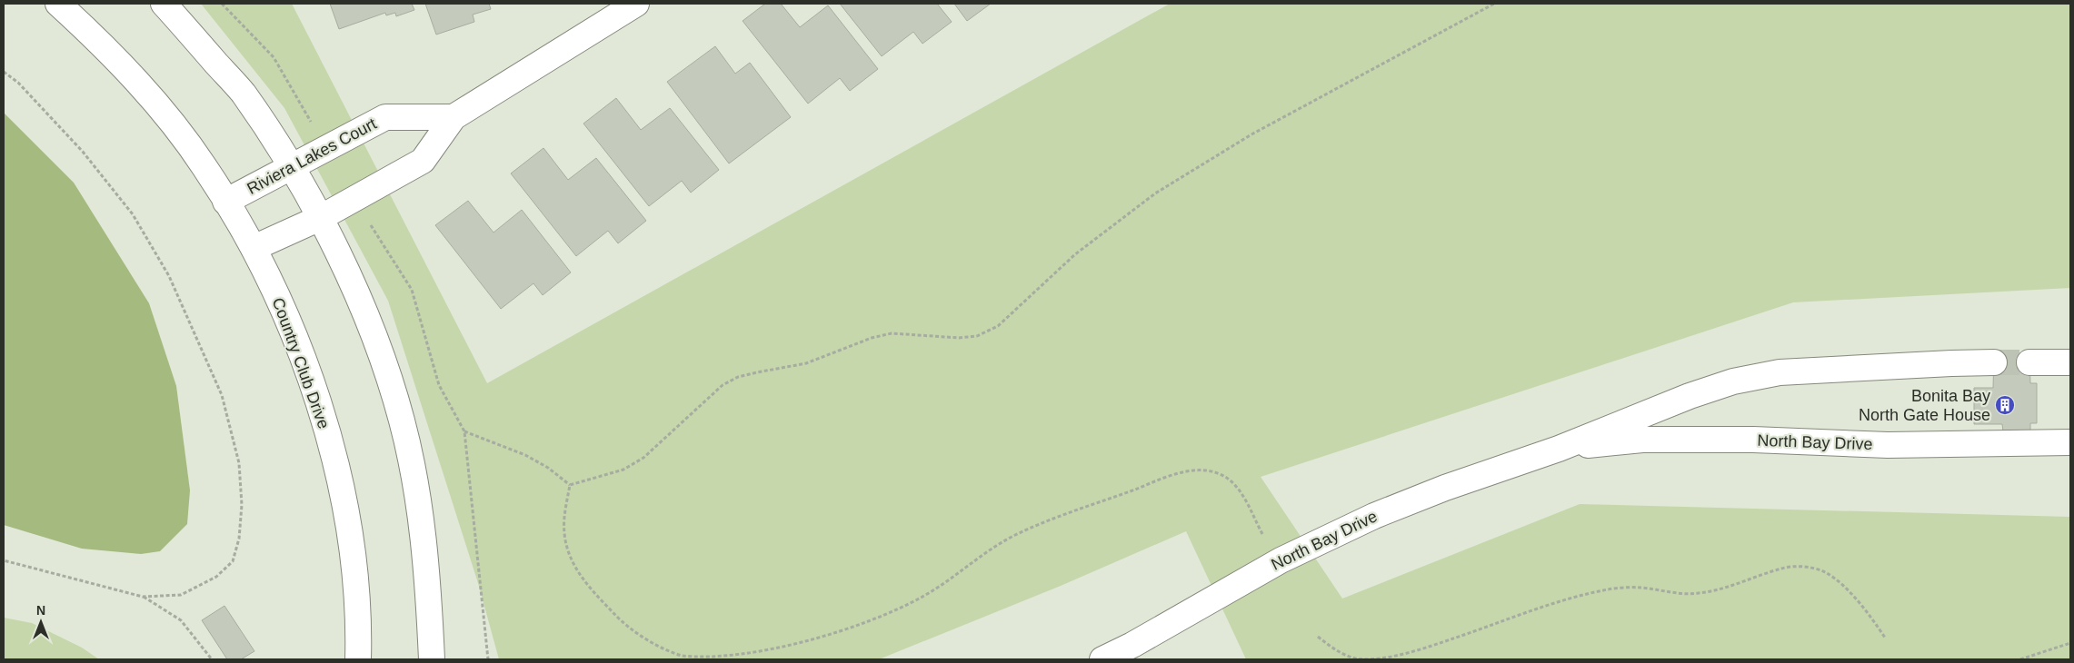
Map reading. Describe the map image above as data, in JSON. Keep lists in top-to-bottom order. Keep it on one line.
{"streets":{"street":["Riviera Lakes Court","Country Club Drive","North Bay Drive"]},"crossings":[["Riviera Lakes Court","Country Club Drive"]],"places":{"building":["Bonita Bay North Gate House"]},"north":"top"}
